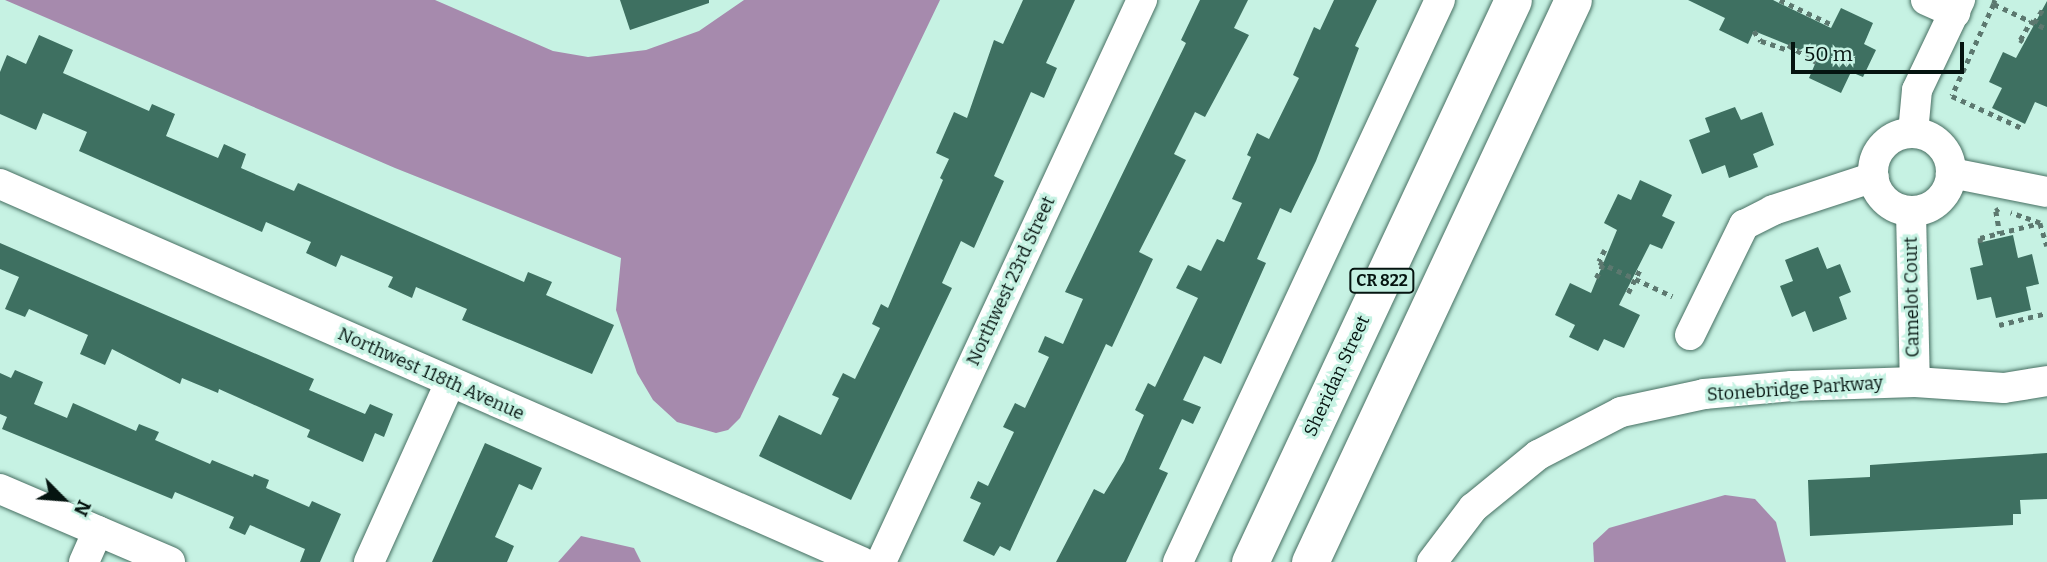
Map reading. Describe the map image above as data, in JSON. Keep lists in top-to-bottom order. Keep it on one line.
{"streets":{"main road":["CR 822","Sheridan Street"],"street":["Northwest 23rd Street","Camelot Court","Northwest 118th Avenue","Stonebridge Parkway"]},"crossings":[["Camelot Court","Stonebridge Parkway"]],"scale_bar":"50 m","north":"bottom right"}
